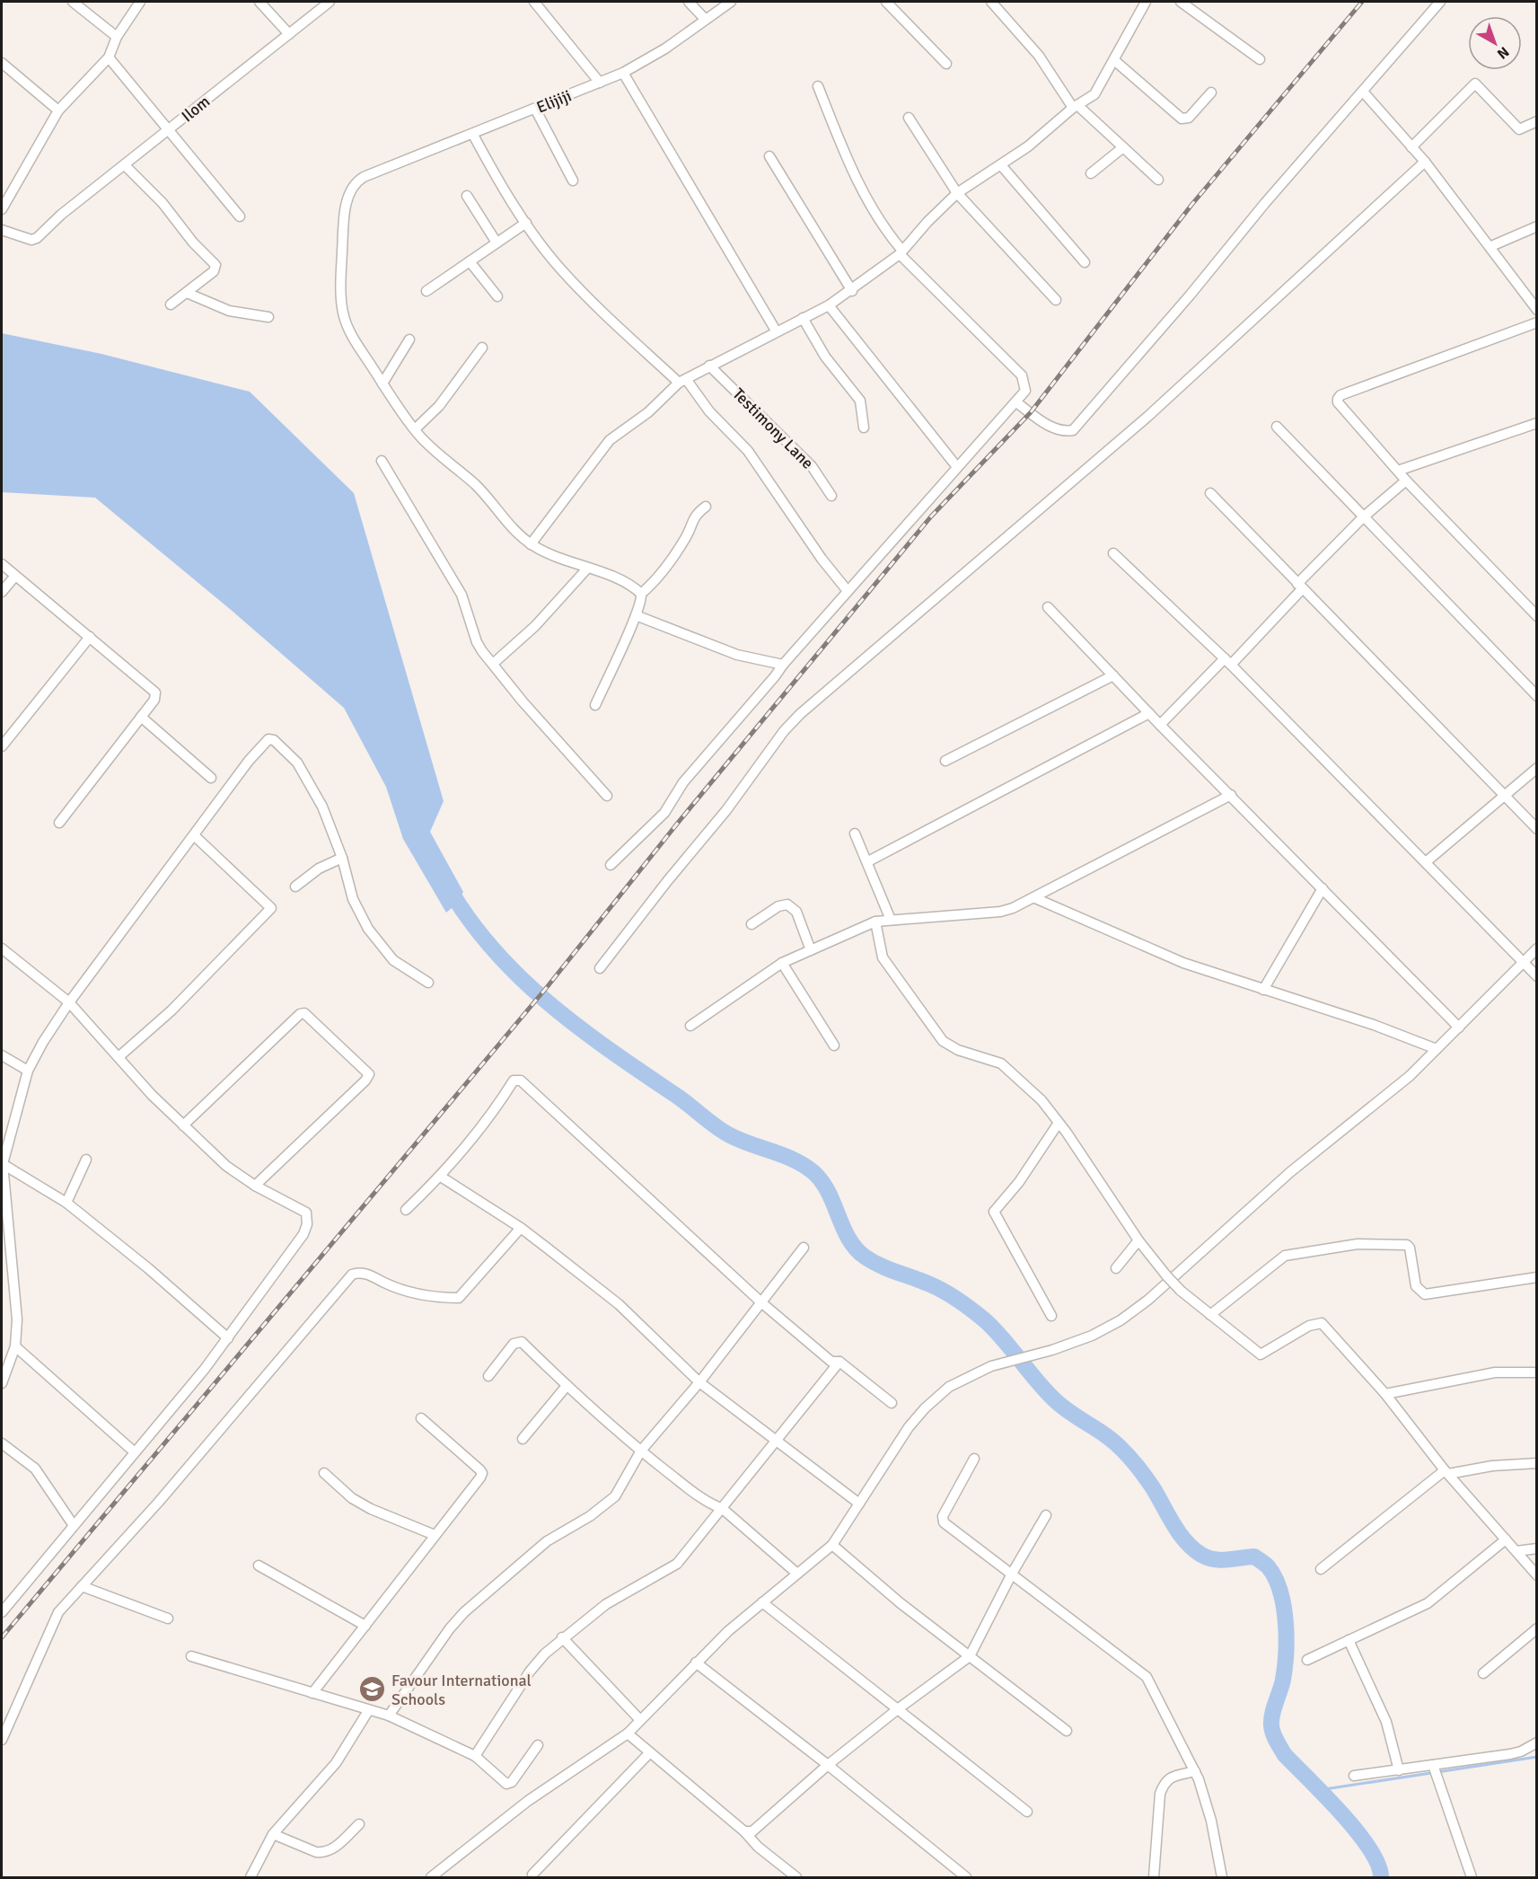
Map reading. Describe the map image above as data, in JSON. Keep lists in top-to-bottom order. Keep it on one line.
{"streets":{"street":["Elijiji","Ilom","Testimony Lane"]},"places":{"school or university":["Favour International Schools"]},"north":"bottom right"}
